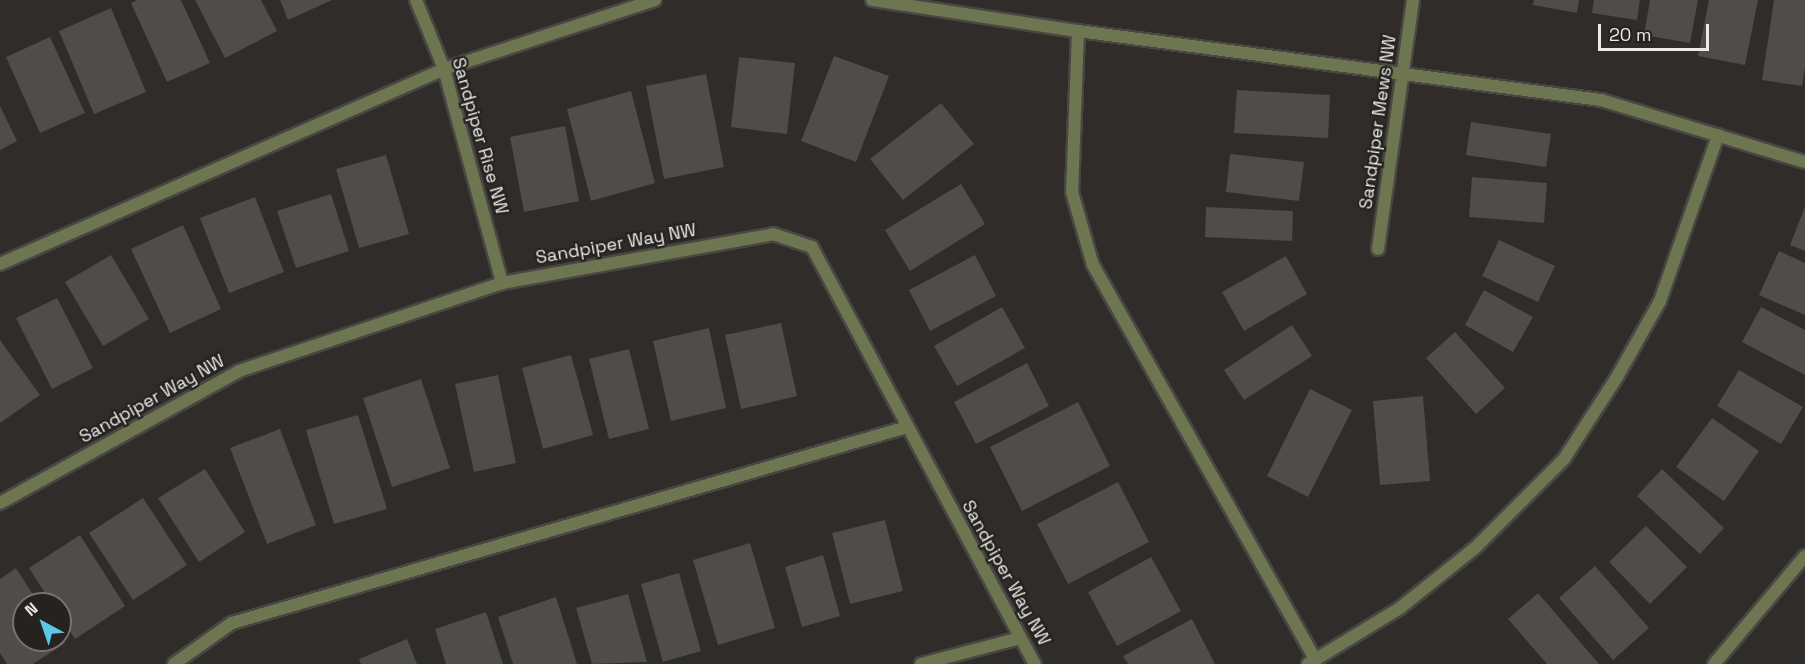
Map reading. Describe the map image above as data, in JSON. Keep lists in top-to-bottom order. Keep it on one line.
{"streets":{"street":["Sandpiper Mews NW","Sandpiper Rise NW","Sandpiper Way NW"]},"crossings":[["Sandpiper Rise NW","Sandpiper Way NW"]],"scale_bar":"20 m","north":"top left"}
